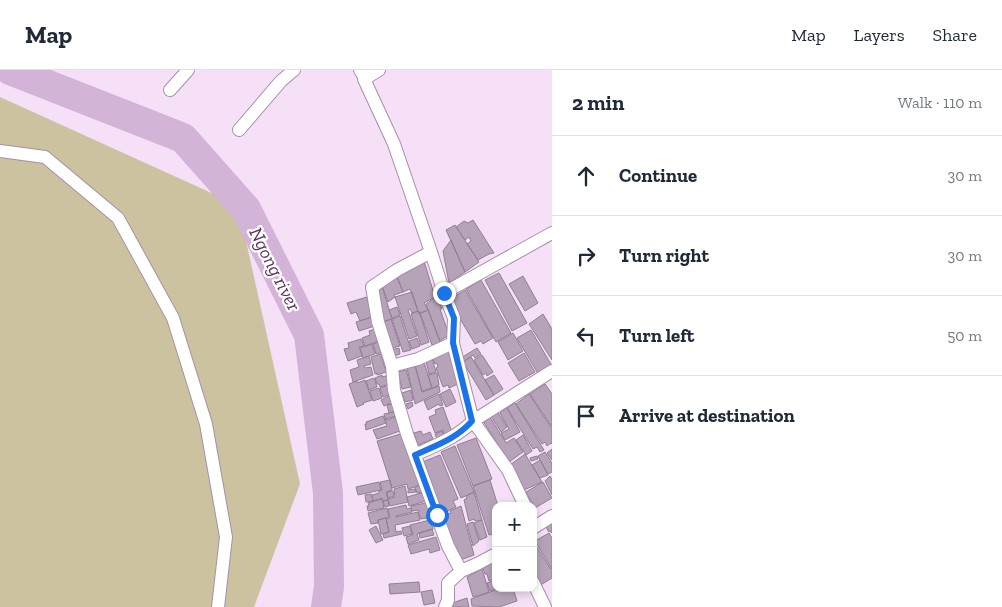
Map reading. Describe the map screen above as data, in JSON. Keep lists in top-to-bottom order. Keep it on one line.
{"water":["Ngong river"],"page":{"header":"Map","nav":["Map","Layers","Share"],"heading":["2 min","Walk · 110 m"],"list":[["Continue","30 m"],["Turn right","30 m"],["Turn left","50 m"],"Arrive at destination"],"map_buttons":["+","−"]}}
